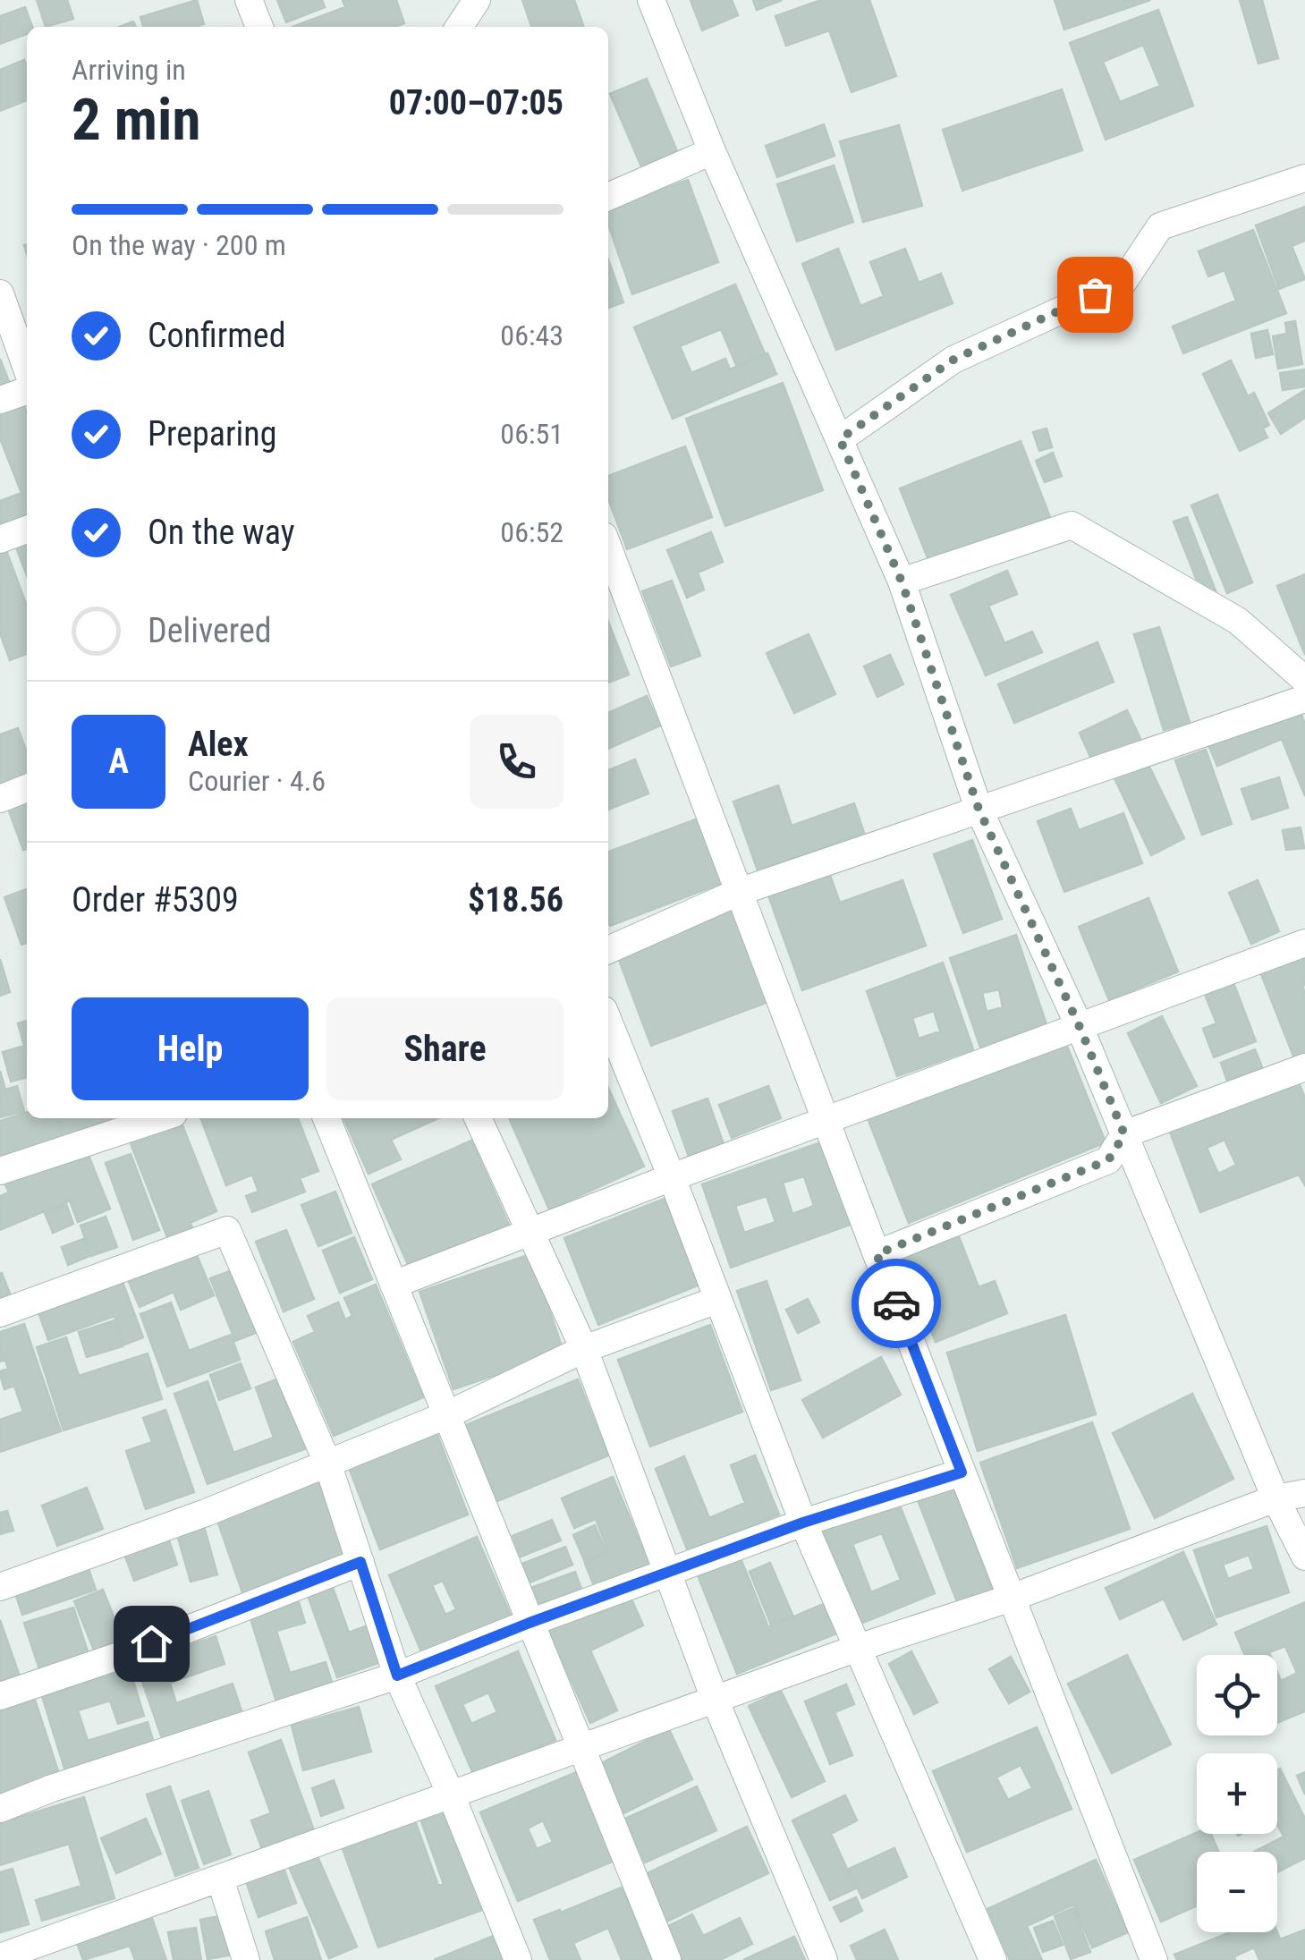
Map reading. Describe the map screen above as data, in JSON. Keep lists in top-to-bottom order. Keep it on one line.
{"page":{"heading":["2 min","Arriving in","07:00–07:05"],"panel":["Alex","Courier · 4.6","Order #5309","$18.56"],"bar":"On the way · 200 m","list":[["Confirmed","06:43"],["Preparing","06:51"],["On the way","06:52"],"Delivered"],"round":"A","buttons":["Help","Share"],"map_buttons":["+","−"]}}
